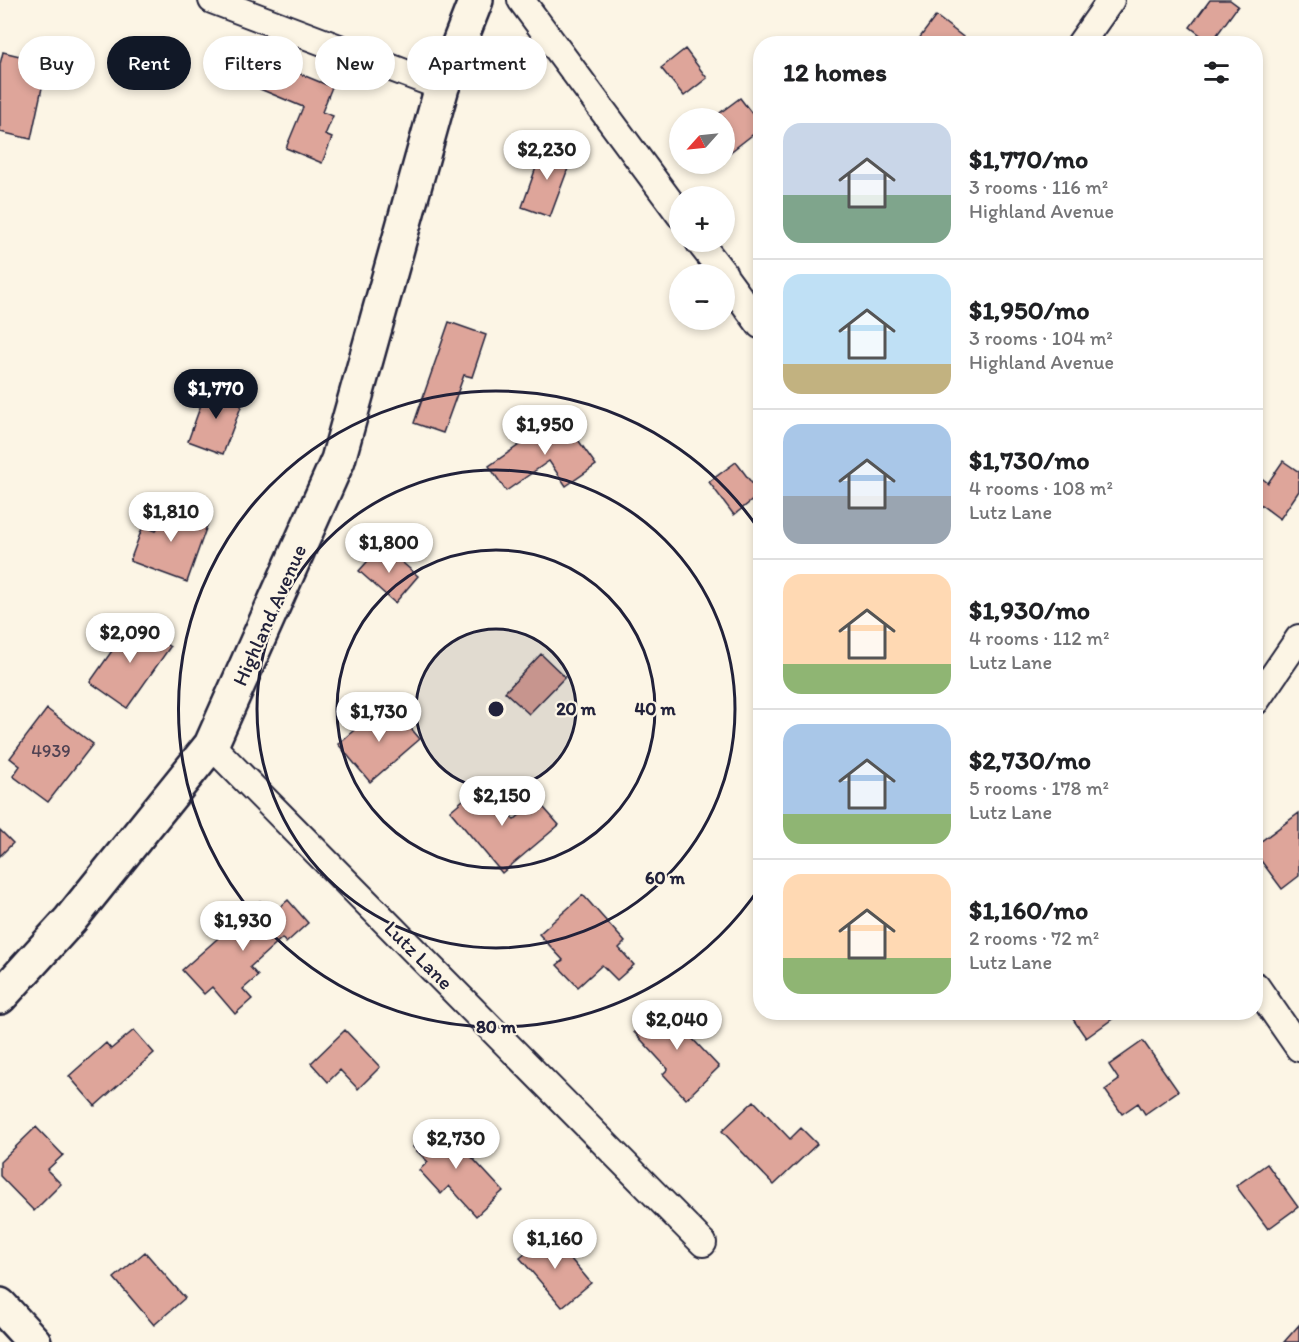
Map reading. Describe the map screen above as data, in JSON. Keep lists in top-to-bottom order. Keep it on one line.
{"streets":{"street":["Highland Avenue","Lutz Lane"]},"crossings":[["Highland Avenue","Lutz Lane"]],"house_numbers":["4939"],"north":"bottom left","page":{"chip":["Buy","Rent","Filters","New","Apartment"],"heading":"12 homes","map_buttons":["+","−"],"list":[{"name":"$1,770/mo","note":"3 rooms · 116 m² · Highland Avenue"},{"name":"$1,950/mo","note":"3 rooms · 104 m² · Highland Avenue"},{"name":"$1,730/mo","note":"4 rooms · 108 m² · Lutz Lane"},{"name":"$1,930/mo","note":"4 rooms · 112 m² · Lutz Lane"},{"name":"$2,730/mo","note":"5 rooms · 178 m² · Lutz Lane"},{"name":"$1,160/mo","note":"2 rooms · 72 m² · Lutz Lane"}],"price":["$2,230","$1,770","$1,950","$1,810","$1,800","$2,090","$1,730","$2,150","$1,930","$2,040","$2,730","$1,160"]},"rings":["20 m","40 m","60 m","80 m"]}
